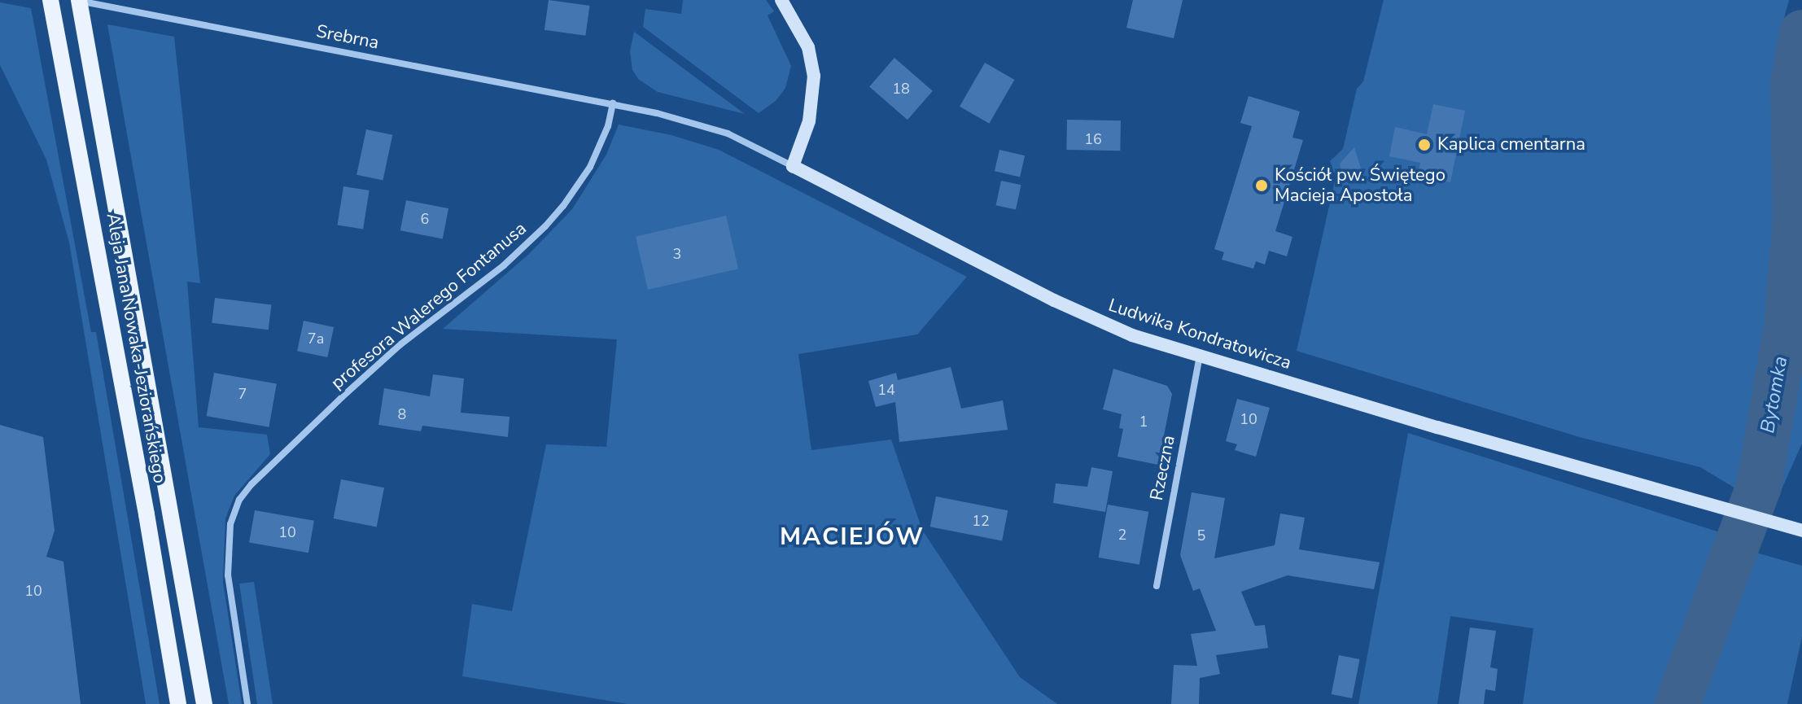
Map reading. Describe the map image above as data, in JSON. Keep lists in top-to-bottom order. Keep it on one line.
{"streets":{"main road":["Aleja Jana Nowaka-Jeziorańskiego"],"street":["Srebrna","profesora Walerego Fontanusa","Ludwika Kondratowicza","Rzeczna"]},"crossings":[["Srebrna","profesora Walerego Fontanusa"],["Srebrna","Ludwika Kondratowicza"],["Srebrna","Aleja Jana Nowaka-Jeziorańskiego"],["profesora Walerego Fontanusa","Ludwika Kondratowicza"],["Ludwika Kondratowicza","Rzeczna"]],"districts":["MACIEJÓW"],"water":["Bytomka"],"places":["Kaplica cmentarna","Kościół pw. Świętego Macieja Apostoła"],"house_numbers":["18","16","6","3","7a","14","7","8","10","1","12","10","2","5","10"]}
